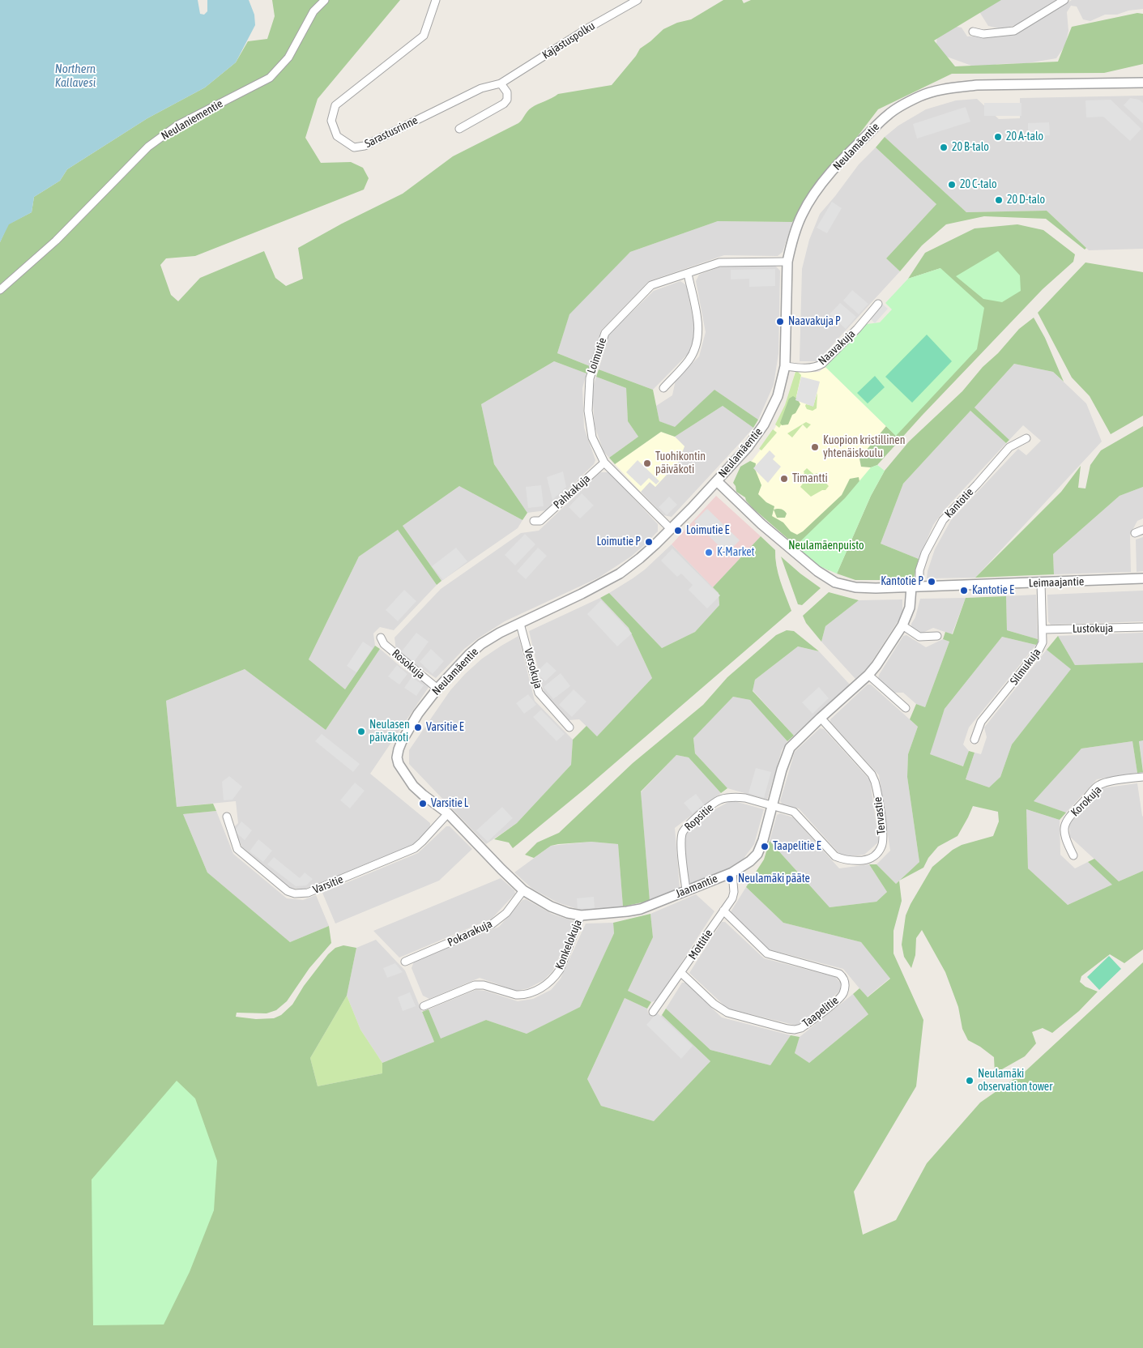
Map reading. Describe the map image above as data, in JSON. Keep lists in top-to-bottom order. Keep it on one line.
{"streets":{"street":["Kajastuspolku","Neulaniementie","Sarastusrinne","Neulamäentie","Naavakuja","Loimutie","Pahkakuja","Kantotie","Leimaajantie","Lustokuja","Rosokuja","Silmukuja","Versokuja","Korokuja","Tervastie","Ropsitie","Varsitie","Jaamantie","Pokarakuja","Konkelokuja","Mottitie","Taapelitie"]},"crossings":[["Kajastuspolku","Sarastusrinne"],["Neulamäentie","Naavakuja"],["Neulamäentie","Loimutie"],["Neulamäentie","Leimaajantie"],["Neulamäentie","Rosokuja"],["Neulamäentie","Versokuja"],["Neulamäentie","Jaamantie"],["Loimutie","Pahkakuja"],["Kantotie","Leimaajantie"],["Kantotie","Jaamantie"],["Leimaajantie","Silmukuja"],["Leimaajantie","Jaamantie"],["Lustokuja","Silmukuja"],["Tervastie","Ropsitie"],["Tervastie","Jaamantie"],["Ropsitie","Jaamantie"],["Varsitie","Jaamantie"],["Jaamantie","Pokarakuja"],["Jaamantie","Konkelokuja"],["Jaamantie","Mottitie"],["Mottitie","Taapelitie"]],"water":["Northern Kallavesi"],"parks":["Neulamäenpuisto"],"places":["20 A-talo","20 B-talo","20 C-talo","20 D-talo","Naavakuja P","Kuopion kristillinen yhtenäiskoulu","Tuohikontin päiväkoti","Timantti","Loimutie E","Loimutie P","K-Market","Kantotie P","Kantotie E","Varsitie E","Neulasen päiväkoti","Varsitie L","Taapelitie E","Neulamäki pääte","Neulamäki observation tower"]}
